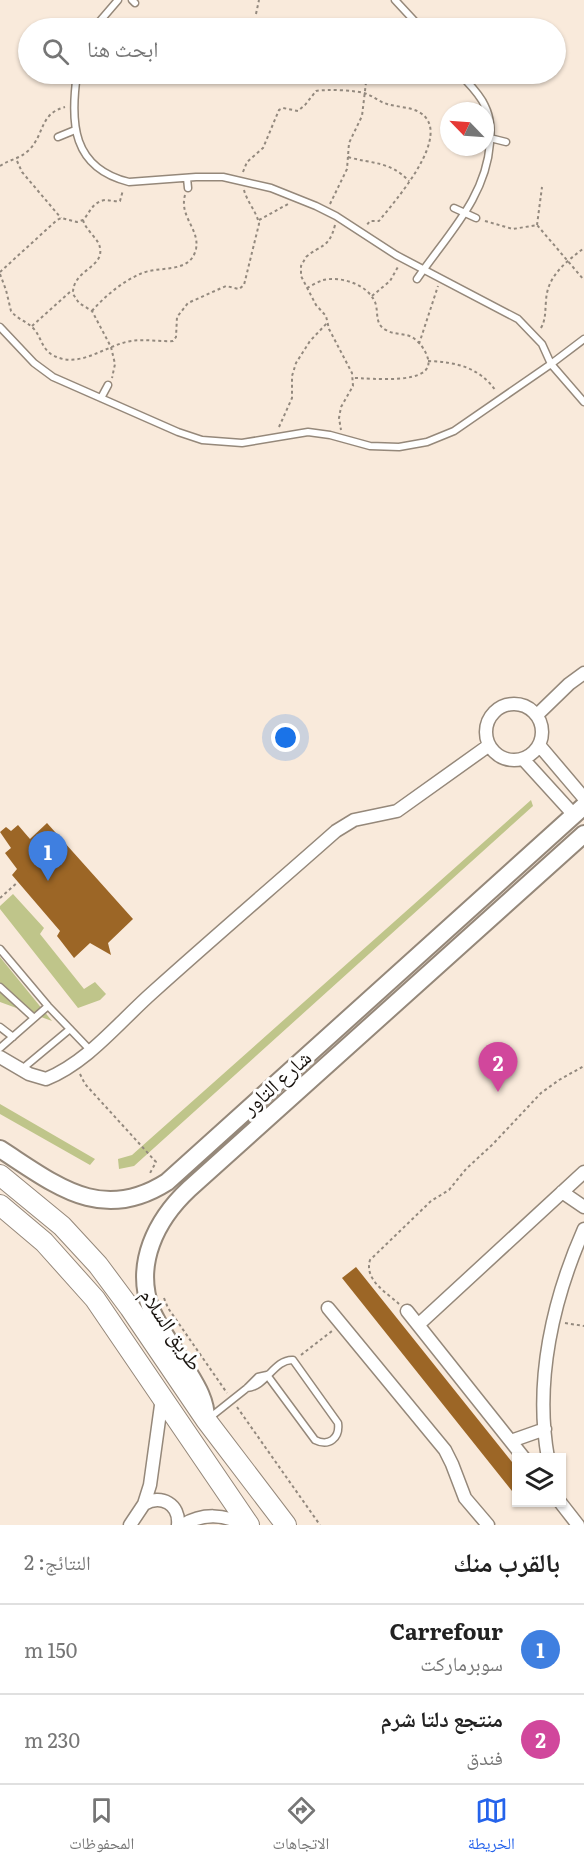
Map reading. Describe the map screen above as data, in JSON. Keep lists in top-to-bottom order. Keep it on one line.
{"streets":{"main road":["شارع التاور","طريق السلام"]},"crossings":[["شارع التاور","طريق السلام"]],"north":"top left","page":{"search":"ابحث هنا","pins":["1","2"],"heading":["بالقرب منك","النتائج: 2"],"list":[{"mark":"1","name":"Carrefour","note":"سوبرماركت","value":"150 m"},{"mark":"2","name":"منتجع دلتا شرم","note":"فندق","value":"230 m"}],"nav":["الخريطة","الاتجاهات","المحفوظات"]}}
